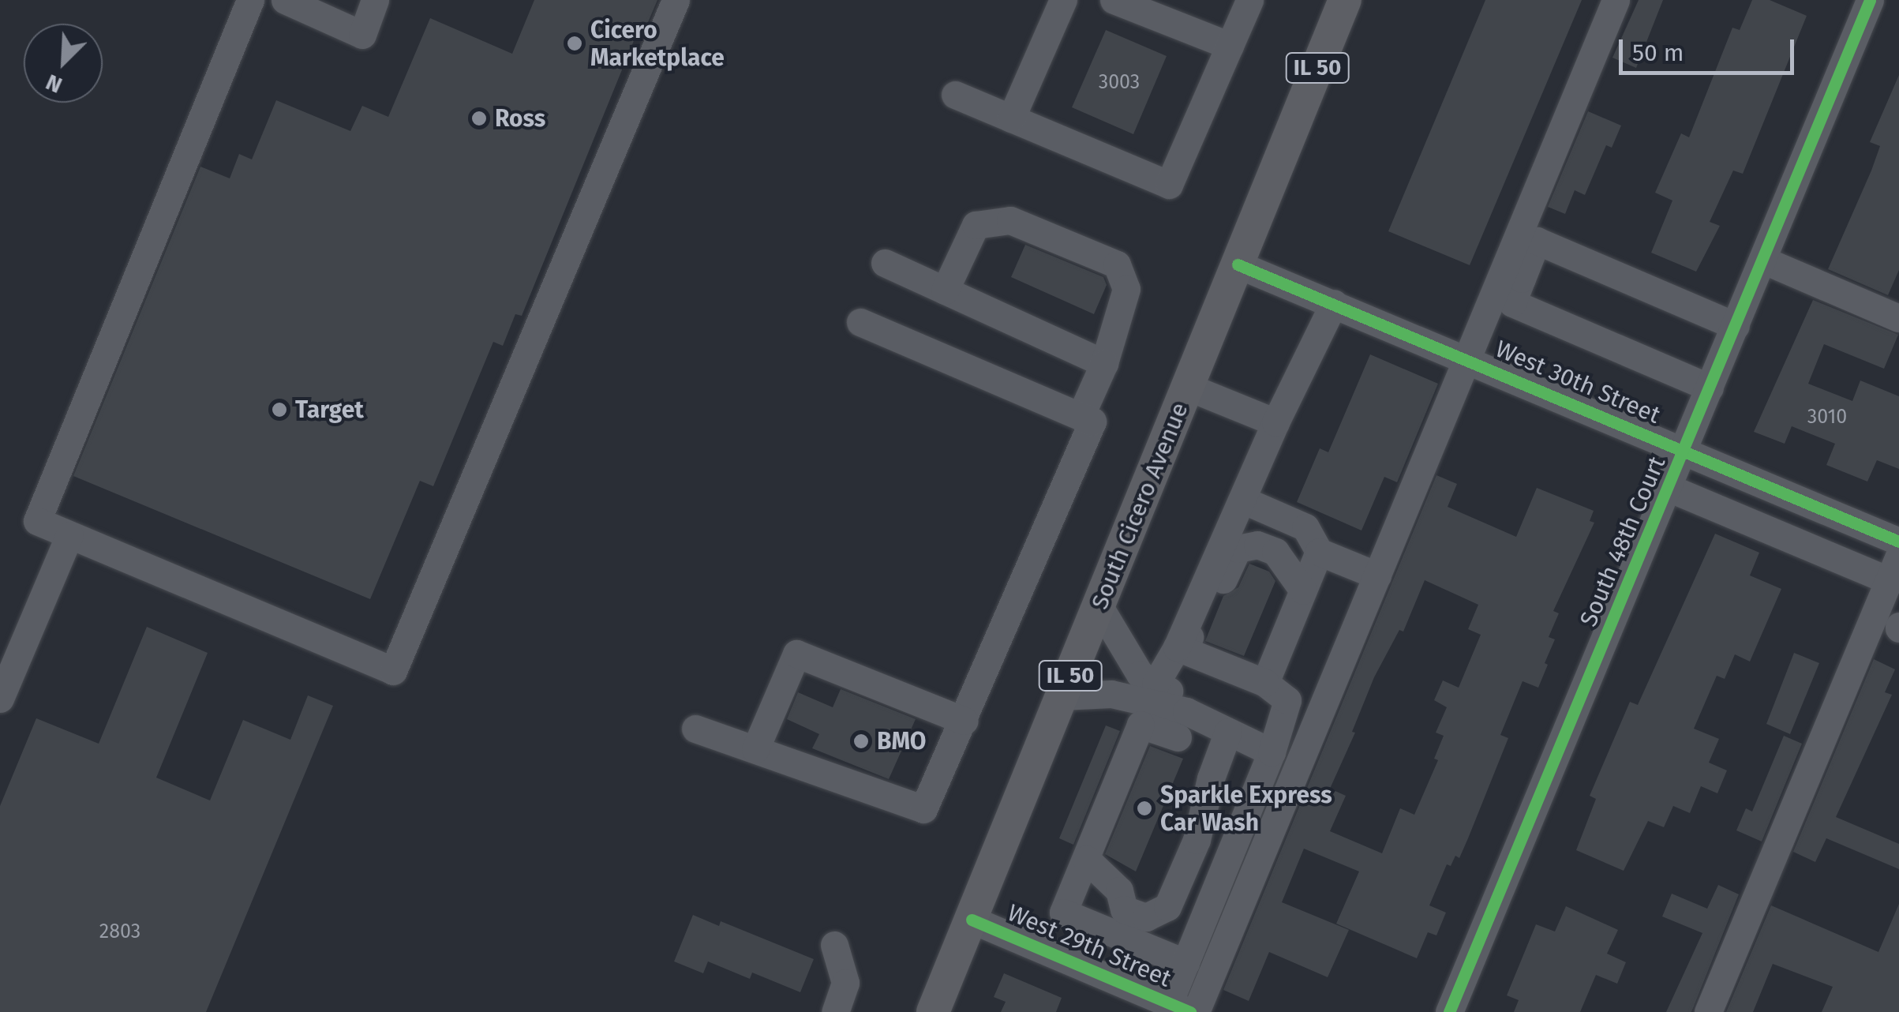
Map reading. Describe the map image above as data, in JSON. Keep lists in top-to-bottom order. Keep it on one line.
{"streets":{"main road":["IL 50","South Cicero Avenue"],"street":["West 30th Street","South 48th Court","West 29th Street"]},"crossings":[["West 30th Street","South Cicero Avenue"],["West 30th Street","South 48th Court"],["South Cicero Avenue","West 29th Street"]],"places":["Cicero Marketplace","Ross","Target","BMO","Sparkle Express Car Wash"],"house_numbers":["3003","3010","2803"],"scale_bar":"50 m","north":"bottom left"}
